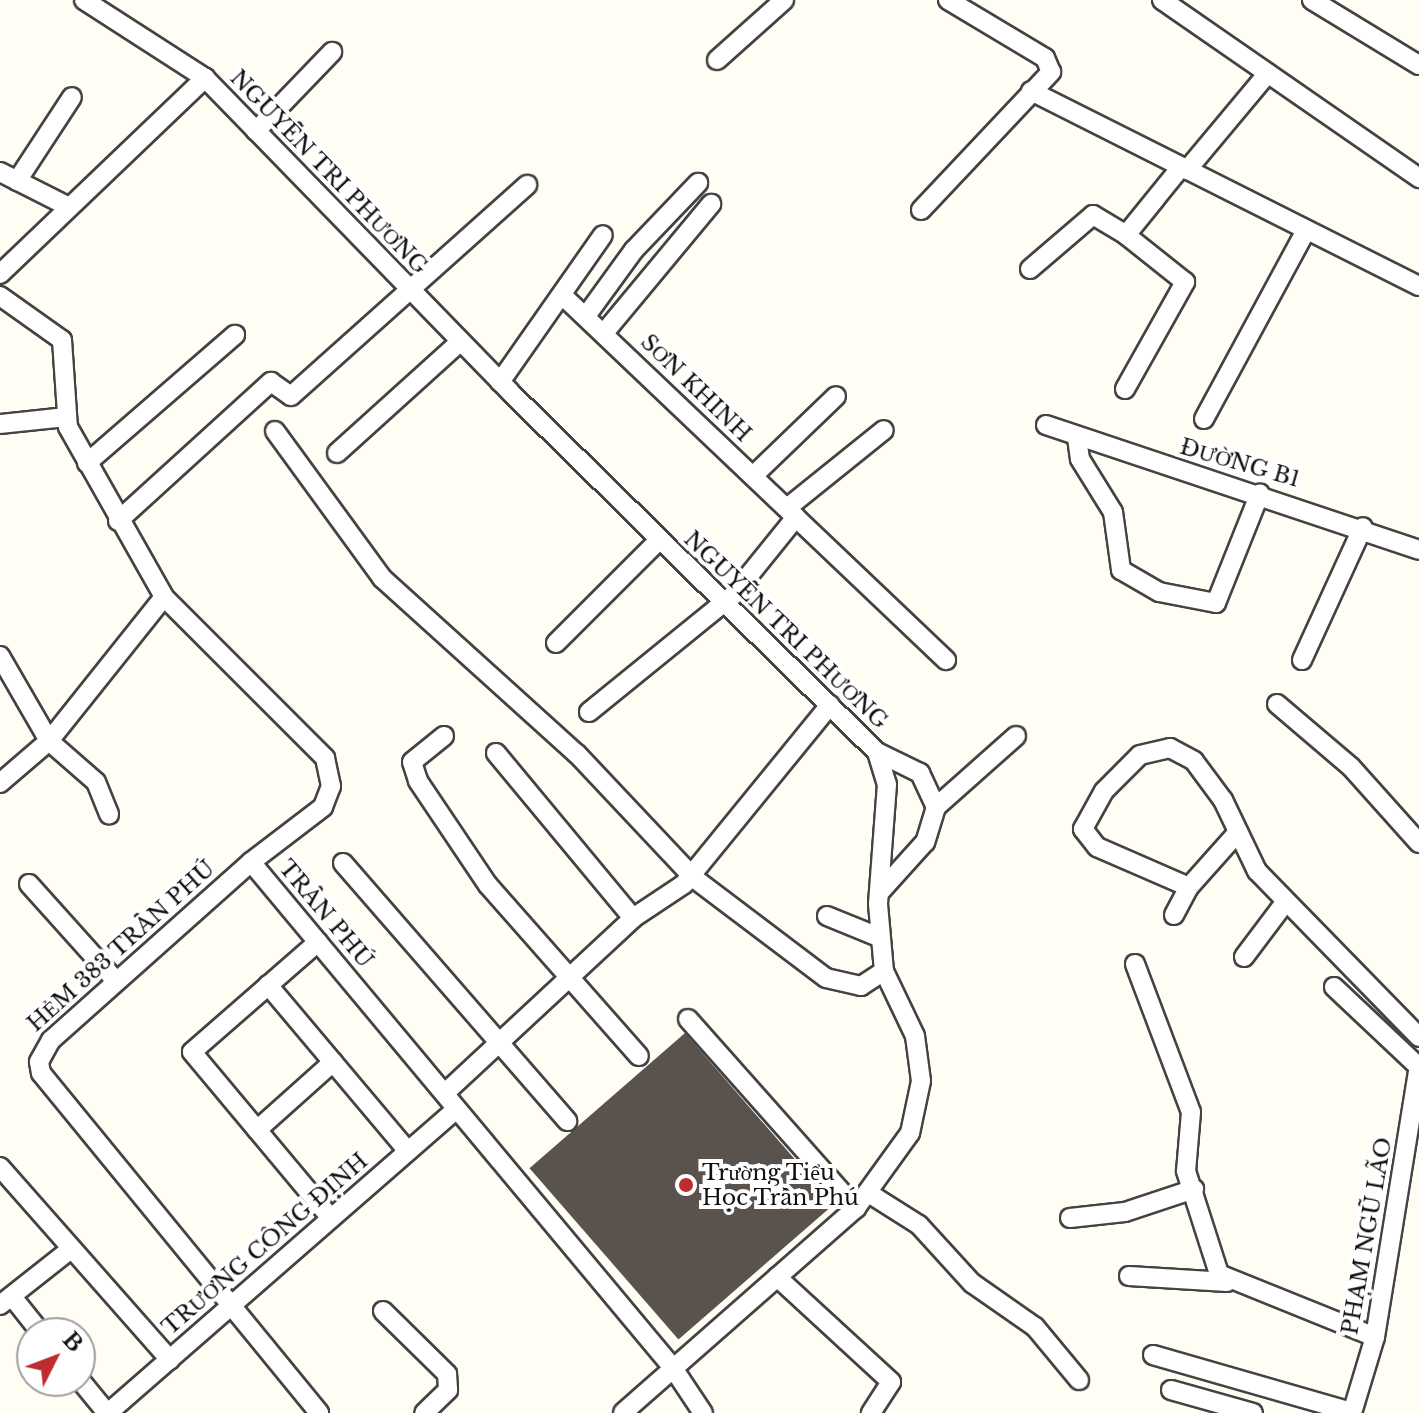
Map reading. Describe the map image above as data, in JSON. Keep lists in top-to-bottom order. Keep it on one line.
{"streets":{"street":["NGUYỄN TRI PHƯƠNG","SƠN KHINH","ĐƯỜNG B1","TRẦN PHÚ","HẺM 383 TRẦN PHÚ","PHẠM NGŨ LÃO","TRƯƠNG CÔNG ĐỊNH"]},"crossings":[["NGUYỄN TRI PHƯƠNG","TRẦN PHÚ"],["TRẦN PHÚ","HẺM 383 TRẦN PHÚ"],["TRẦN PHÚ","TRƯƠNG CÔNG ĐỊNH"],["HẺM 383 TRẦN PHÚ","TRƯƠNG CÔNG ĐỊNH"]],"places":["Trường Tiểu Học Trần Phú"],"north":"top right"}
